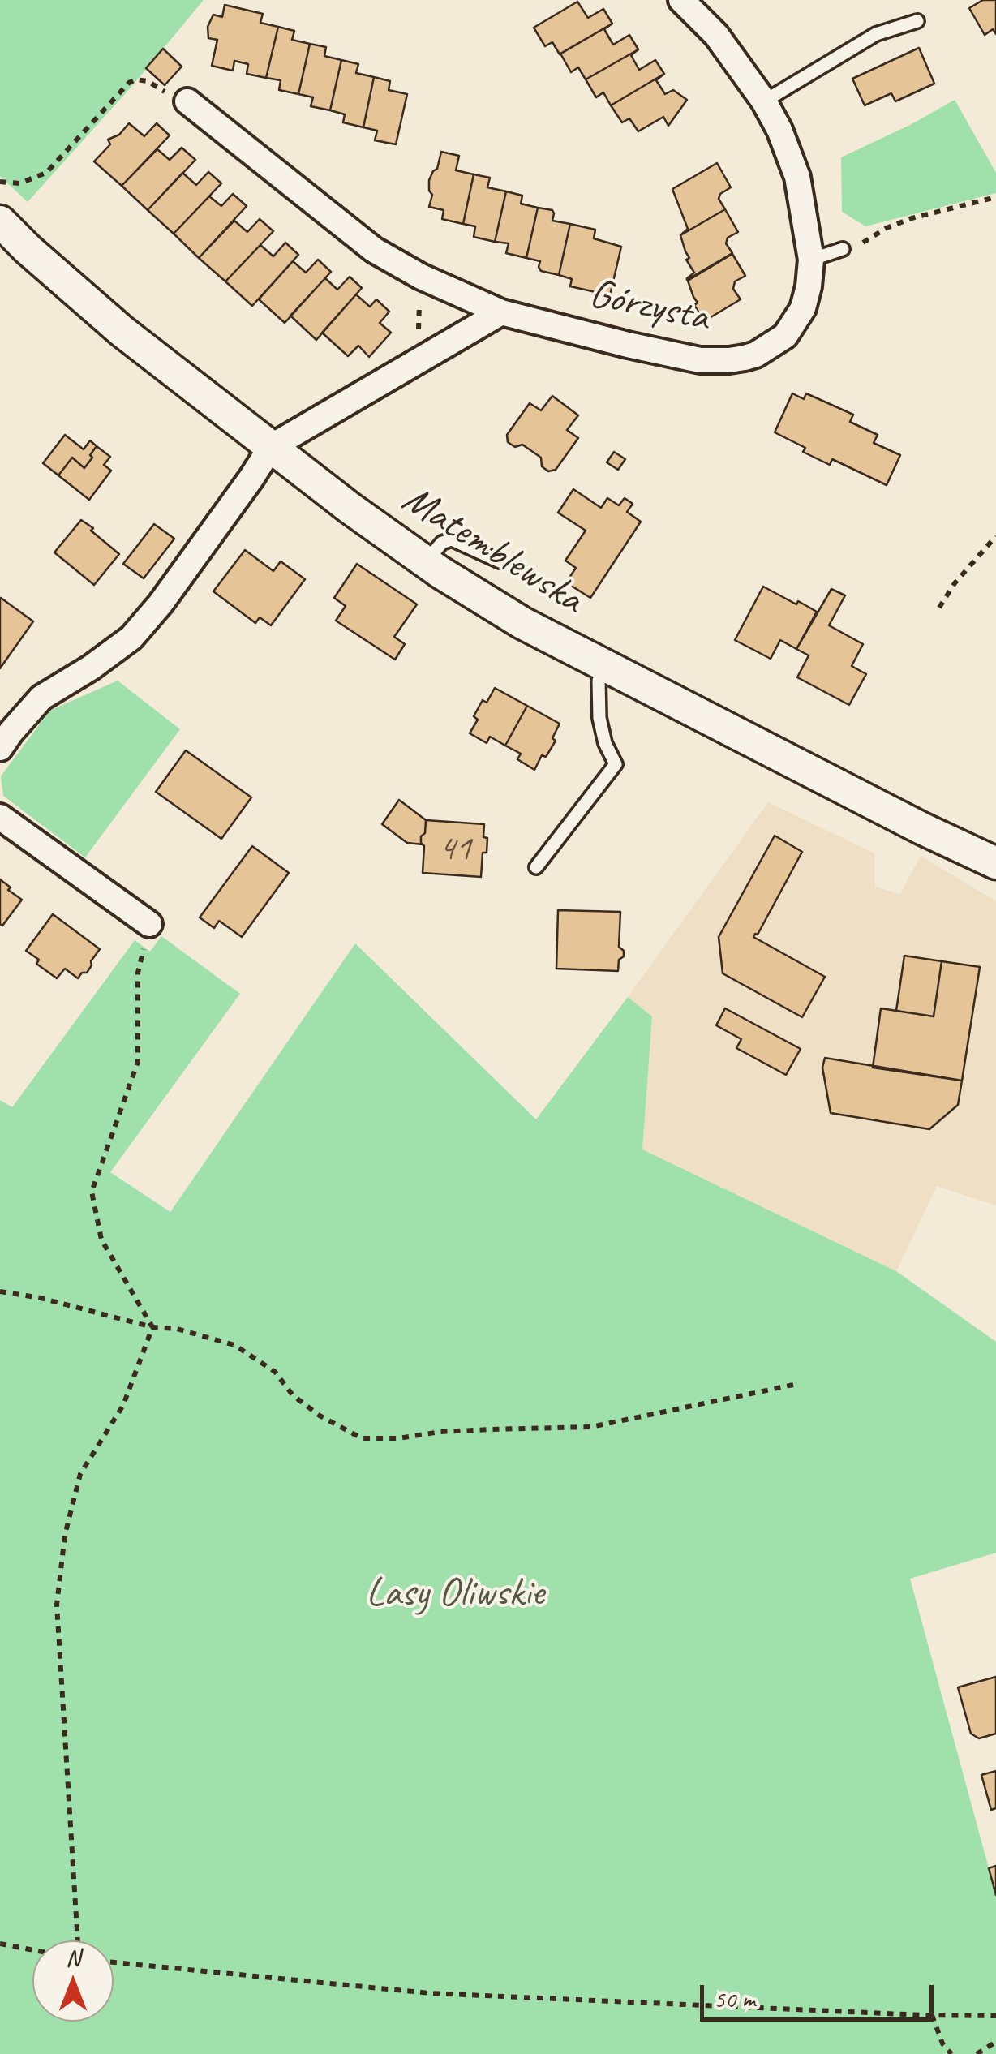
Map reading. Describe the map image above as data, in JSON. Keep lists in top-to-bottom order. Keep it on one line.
{"streets":{"street":["Górzysta","Matemblewska"]},"parks":["Lasy Oliwskie"],"house_numbers":["41"],"scale_bar":"50 m","north":"top"}
